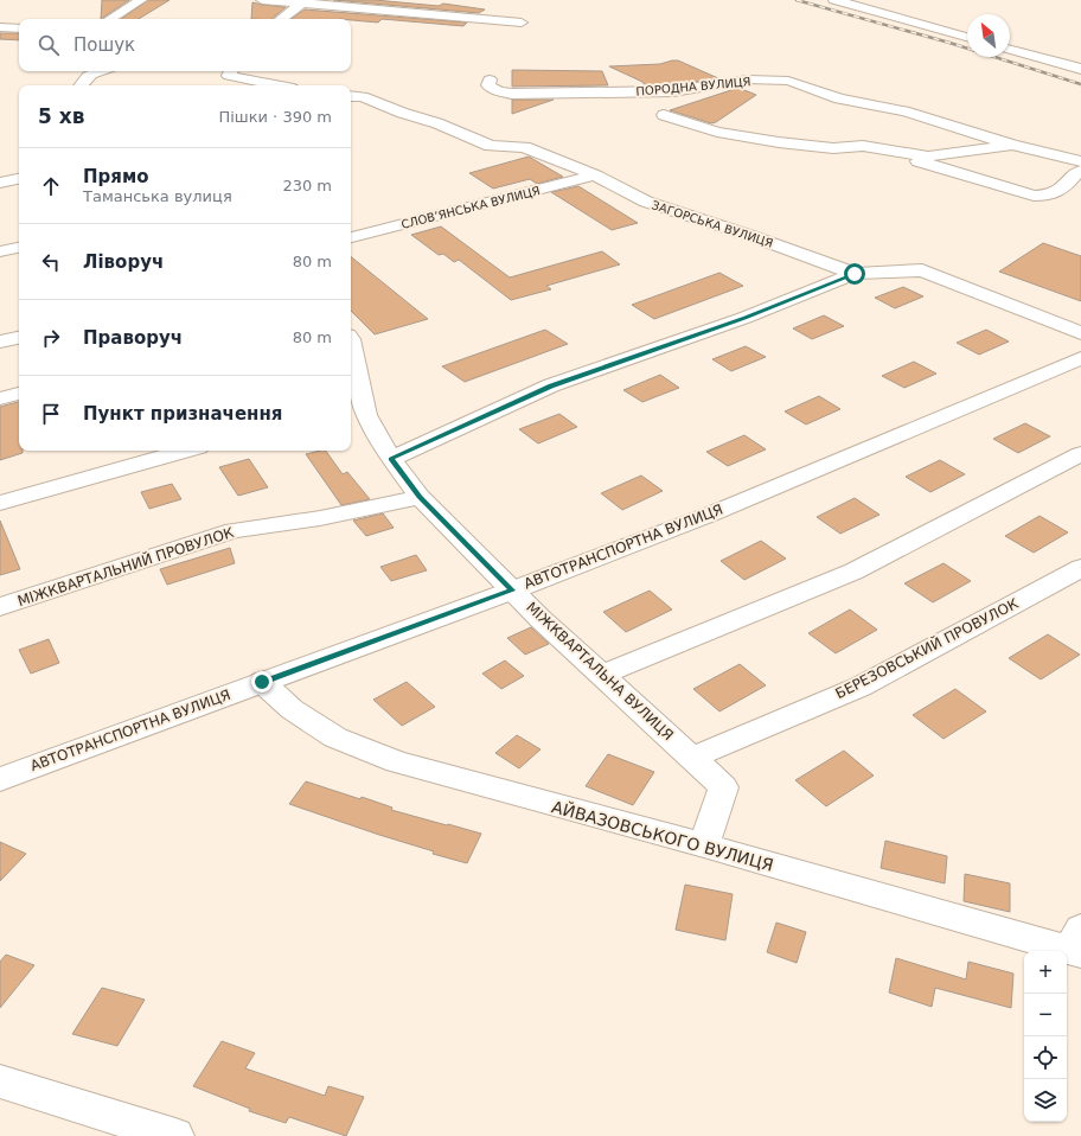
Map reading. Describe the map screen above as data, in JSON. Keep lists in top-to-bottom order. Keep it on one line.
{"streets":{"main road":["АВТОТРАНСПОРТНА ВУЛИЦЯ"],"street":["ПОРОДНА ВУЛИЦЯ","СЛОВ’ЯНСЬКА ВУЛИЦЯ","ЗАГОРСЬКА ВУЛИЦЯ","МІЖКВАРТАЛЬНИЙ ПРОВУЛОК","БЕРЕЗОВСЬКИЙ ПРОВУЛОК","МІЖКВАРТАЛЬНА ВУЛИЦЯ","АЙВАЗОВСЬКОГО ВУЛИЦЯ"]},"crossings":[["СЛОВ’ЯНСЬКА ВУЛИЦЯ","ЗАГОРСЬКА ВУЛИЦЯ"],["АВТОТРАНСПОРТНА ВУЛИЦЯ","МІЖКВАРТАЛЬНА ВУЛИЦЯ"],["АВТОТРАНСПОРТНА ВУЛИЦЯ","АЙВАЗОВСЬКОГО ВУЛИЦЯ"],["МІЖКВАРТАЛЬНИЙ ПРОВУЛОК","МІЖКВАРТАЛЬНА ВУЛИЦЯ"],["БЕРЕЗОВСЬКИЙ ПРОВУЛОК","МІЖКВАРТАЛЬНА ВУЛИЦЯ"],["МІЖКВАРТАЛЬНА ВУЛИЦЯ","АЙВАЗОВСЬКОГО ВУЛИЦЯ"]],"north":"top left","page":{"search":"Пошук","heading":["5 хв","Пішки · 390 m"],"list":[["Прямо","Таманська вулиця","230 m"],["Ліворуч","80 m"],["Праворуч","80 m"],"Пункт призначення"],"map_buttons":["+","−"]}}
